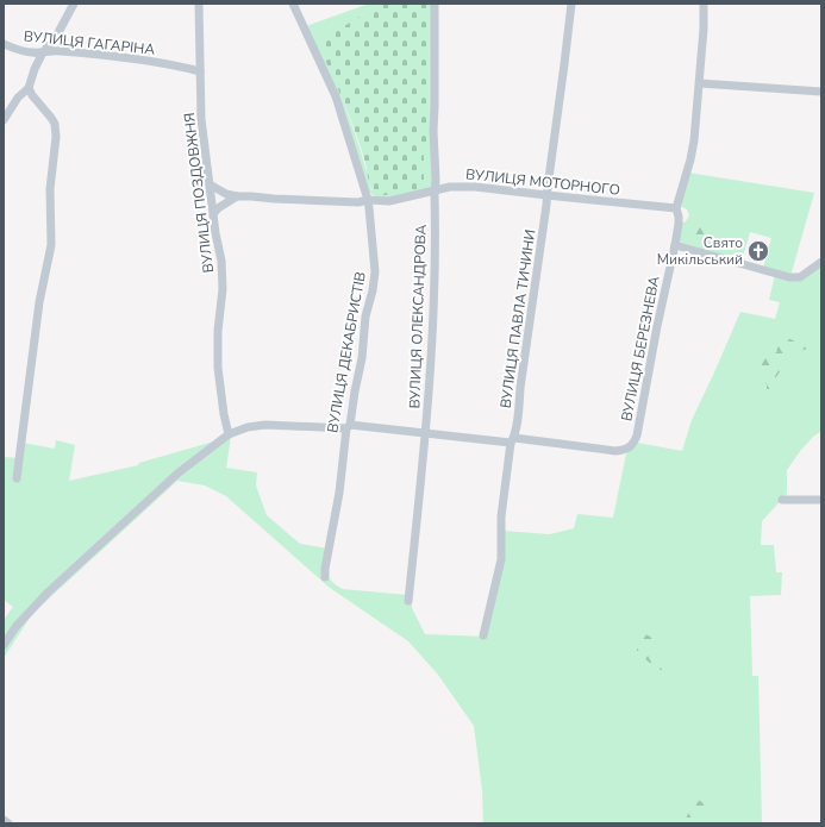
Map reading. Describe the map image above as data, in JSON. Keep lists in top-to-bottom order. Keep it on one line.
{"streets":{"street":["ВУЛИЦЯ ГАГАРІНА","ВУЛИЦЯ МОТОРНОГО","ВУЛИЦЯ ПОЗДОВЖНЯ","ВУЛИЦЯ ОЛЕКСАНДРОВА","ВУЛИЦЯ ПАВЛА ТИЧИНИ","ВУЛИЦЯ БЕРЕЗНЕВА","ВУЛИЦЯ ДЕКАБРИСТІВ"]},"crossings":[["ВУЛИЦЯ ГАГАРІНА","ВУЛИЦЯ ПОЗДОВЖНЯ"],["ВУЛИЦЯ МОТОРНОГО","ВУЛИЦЯ ПОЗДОВЖНЯ"],["ВУЛИЦЯ МОТОРНОГО","ВУЛИЦЯ ОЛЕКСАНДРОВА"],["ВУЛИЦЯ МОТОРНОГО","ВУЛИЦЯ ПАВЛА ТИЧИНИ"],["ВУЛИЦЯ МОТОРНОГО","ВУЛИЦЯ БЕРЕЗНЕВА"],["ВУЛИЦЯ МОТОРНОГО","ВУЛИЦЯ ДЕКАБРИСТІВ"],["ВУЛИЦЯ ПАВЛА ТИЧИНИ","ВУЛИЦЯ БЕРЕЗНЕВА"]],"places":{"church":["Свято Микільський"]}}
